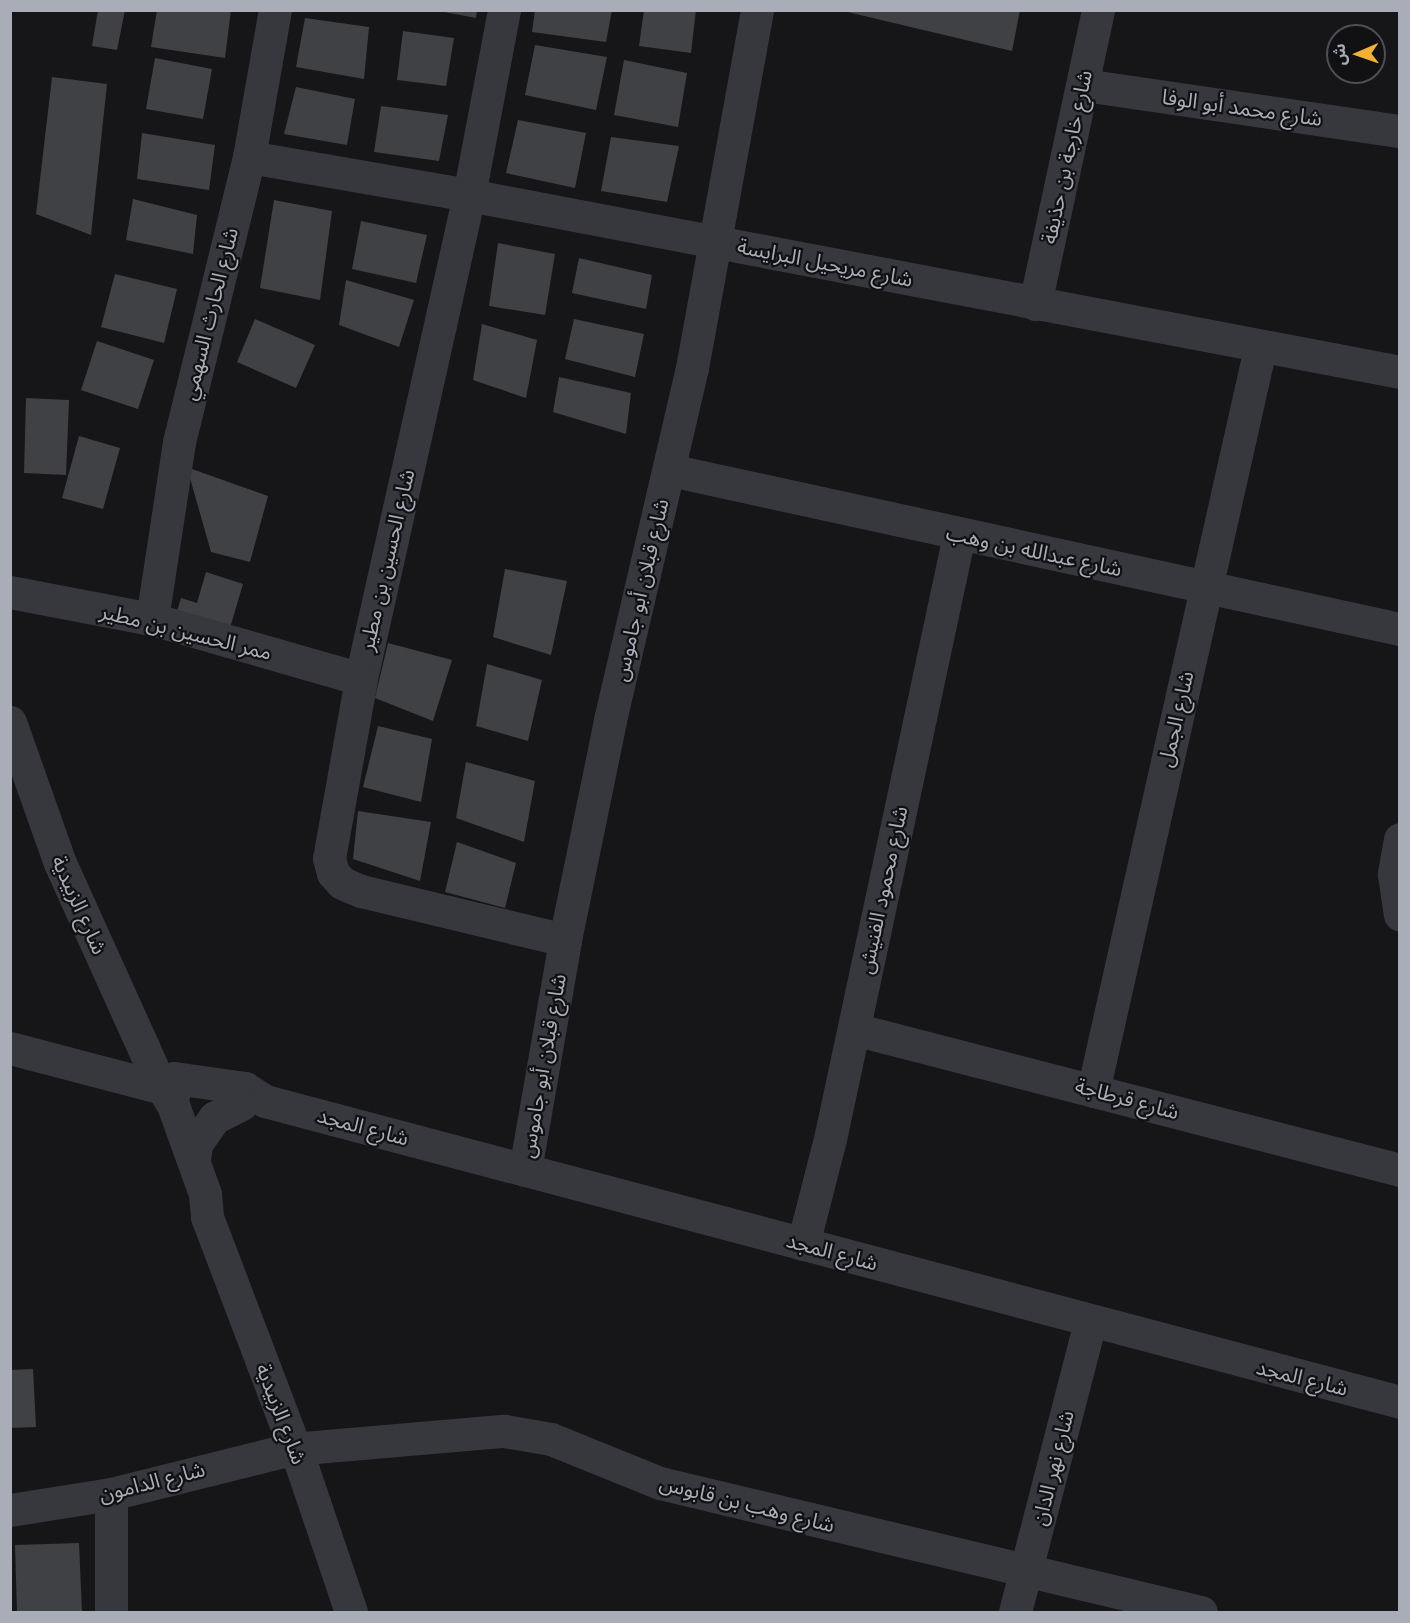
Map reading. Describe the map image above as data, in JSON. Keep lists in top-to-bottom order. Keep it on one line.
{"streets":{"street":["شارع محمد أبو الوفا","شارع خارجة بن حذيفة","شارع مريحيل البرايسة","شارع الحارث السهمي","شارع عبدالله بن وهب","شارع الحسين بن مطير","شارع قبلان أبو جاموس","ممر الحسين بن مطير","شارع الجمل","شارع محمود الفنيش","شارع الزبيدية","شارع قرطاجة","شارع المجد","شارع نهر الدان","شارع الدامون","شارع وهب بن قابوس"]},"crossings":[["شارع محمد أبو الوفا","شارع خارجة بن حذيفة"],["شارع خارجة بن حذيفة","شارع مريحيل البرايسة"],["شارع مريحيل البرايسة","شارع الحارث السهمي"],["شارع مريحيل البرايسة","شارع الحسين بن مطير"],["شارع مريحيل البرايسة","شارع قبلان أبو جاموس"],["شارع مريحيل البرايسة","شارع الجمل"],["شارع الحارث السهمي","ممر الحسين بن مطير"],["شارع عبدالله بن وهب","شارع قبلان أبو جاموس"],["شارع عبدالله بن وهب","شارع الجمل"],["شارع عبدالله بن وهب","شارع محمود الفنيش"],["شارع الحسين بن مطير","شارع قبلان أبو جاموس"],["شارع الحسين بن مطير","ممر الحسين بن مطير"],["شارع قبلان أبو جاموس","شارع المجد"],["شارع الجمل","شارع قرطاجة"],["شارع محمود الفنيش","شارع قرطاجة"],["شارع محمود الفنيش","شارع المجد"],["شارع الزبيدية","شارع المجد"],["شارع الزبيدية","شارع الدامون"],["شارع الزبيدية","شارع وهب بن قابوس"],["شارع المجد","شارع نهر الدان"],["شارع نهر الدان","شارع وهب بن قابوس"],["شارع الدامون","شارع وهب بن قابوس"]],"north":"left"}
